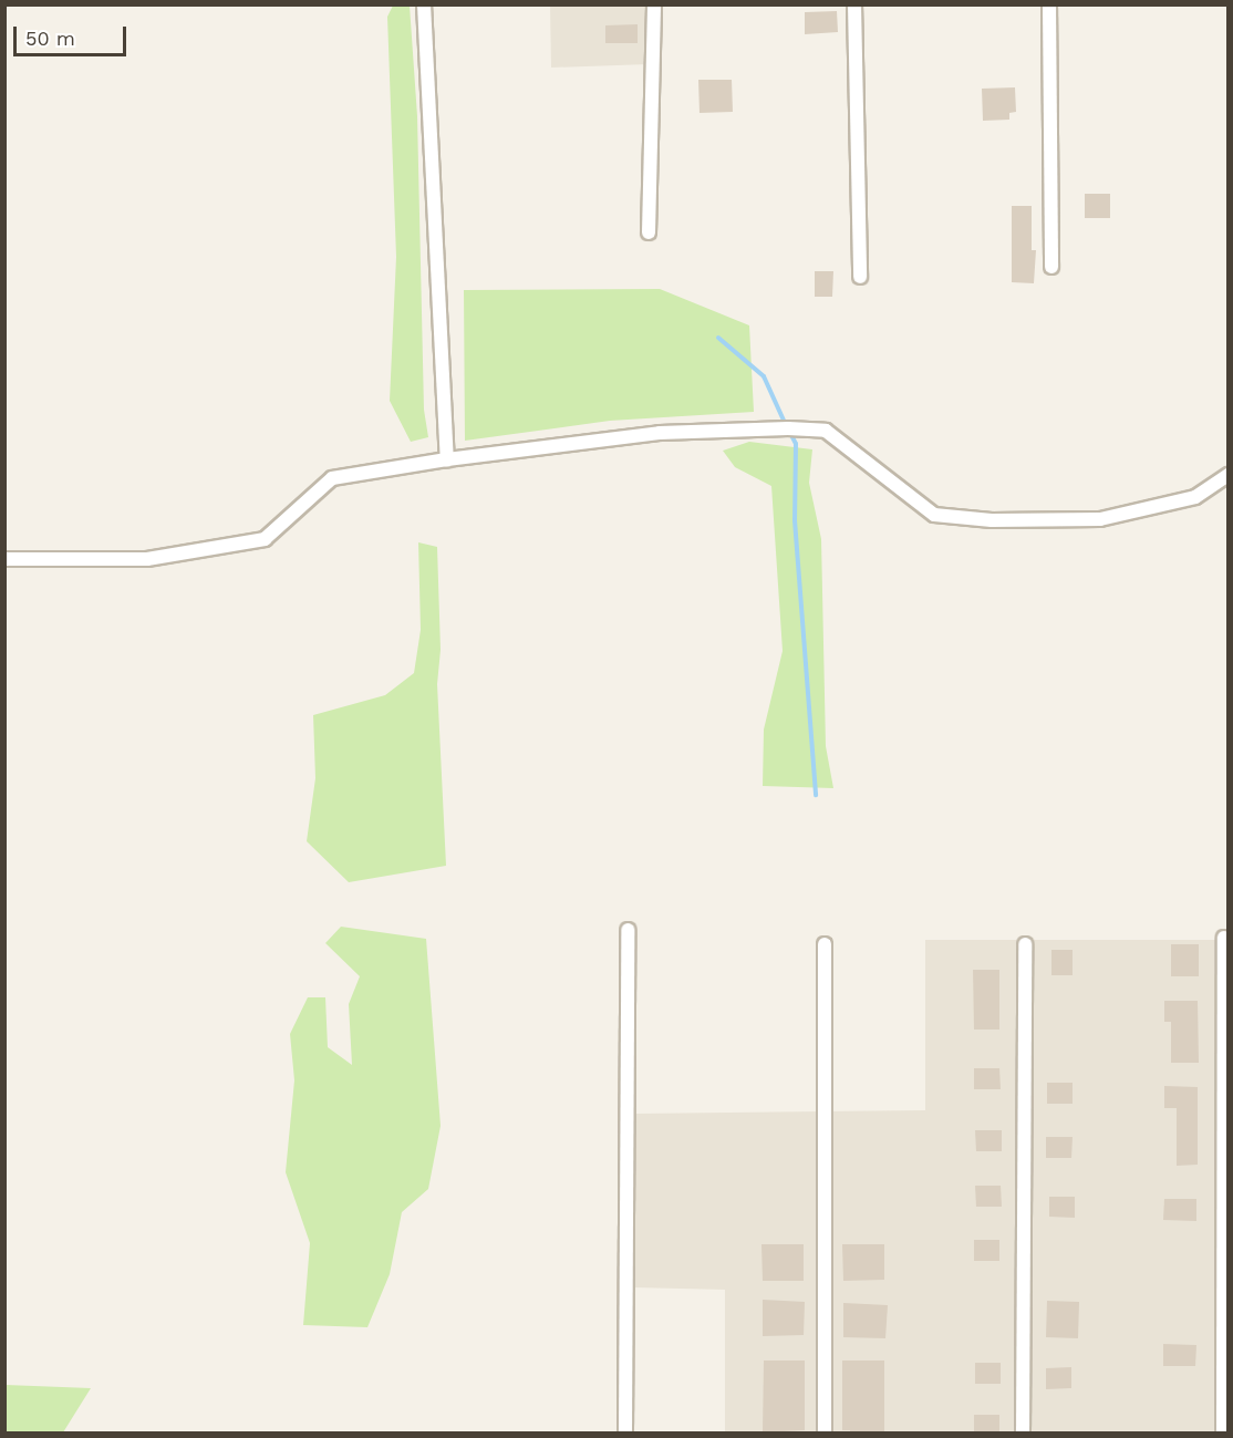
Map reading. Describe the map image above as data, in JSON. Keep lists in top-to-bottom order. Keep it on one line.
{"scale_bar":"50 m"}
